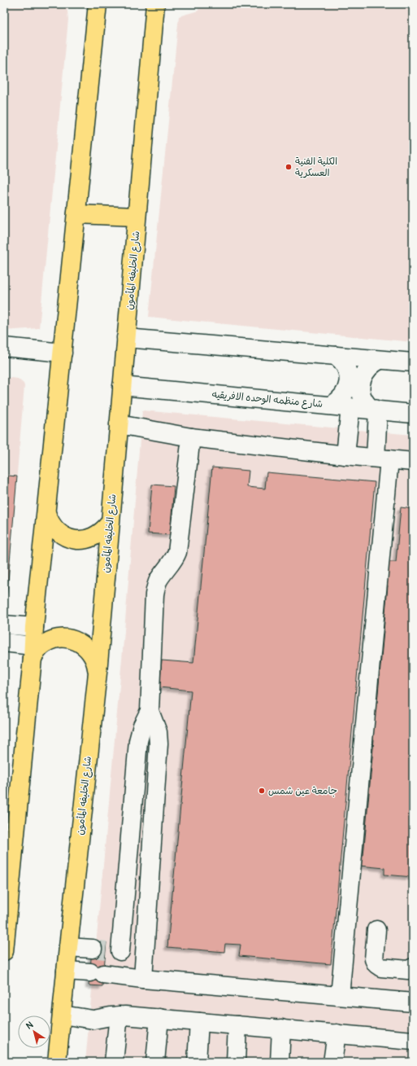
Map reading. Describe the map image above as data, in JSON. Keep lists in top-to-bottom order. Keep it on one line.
{"streets":{"main road":["شارع الخليفه المأمون"],"street":["شارع منظمه الوحده الافريقيه"]},"crossings":[["شارع الخليفه المأمون","شارع منظمه الوحده الافريقيه"]],"places":["الكلية الفنية العسكرية","جامعة عين شمس"],"north":"top left"}
